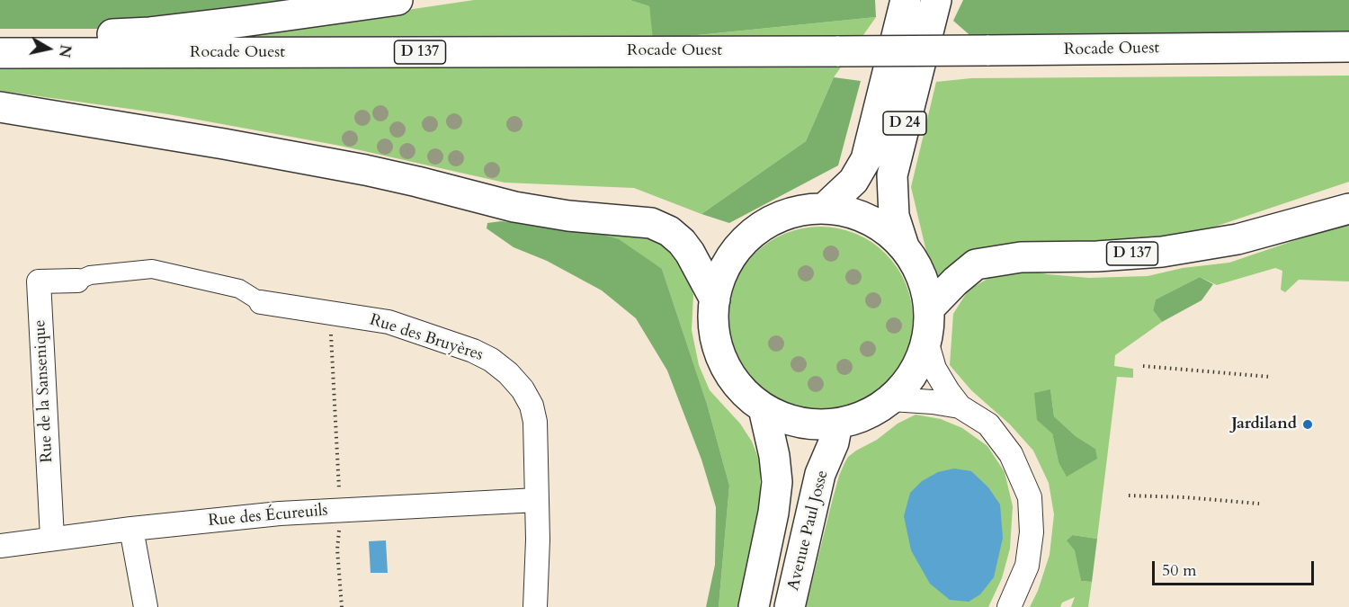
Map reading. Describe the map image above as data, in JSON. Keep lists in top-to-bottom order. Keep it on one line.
{"streets":{"main road":["Rocade Ouest","D 137","D 24","Avenue Paul Josse"],"street":["Rue des Bruyères","Rue de la Sansenique","Rue des Écureuils"]},"crossings":[["Rue des Bruyères","Rue des Écureuils"],["Rue de la Sansenique","Rue des Écureuils"]],"places":["Jardiland"],"scale_bar":"50 m","north":"right"}
